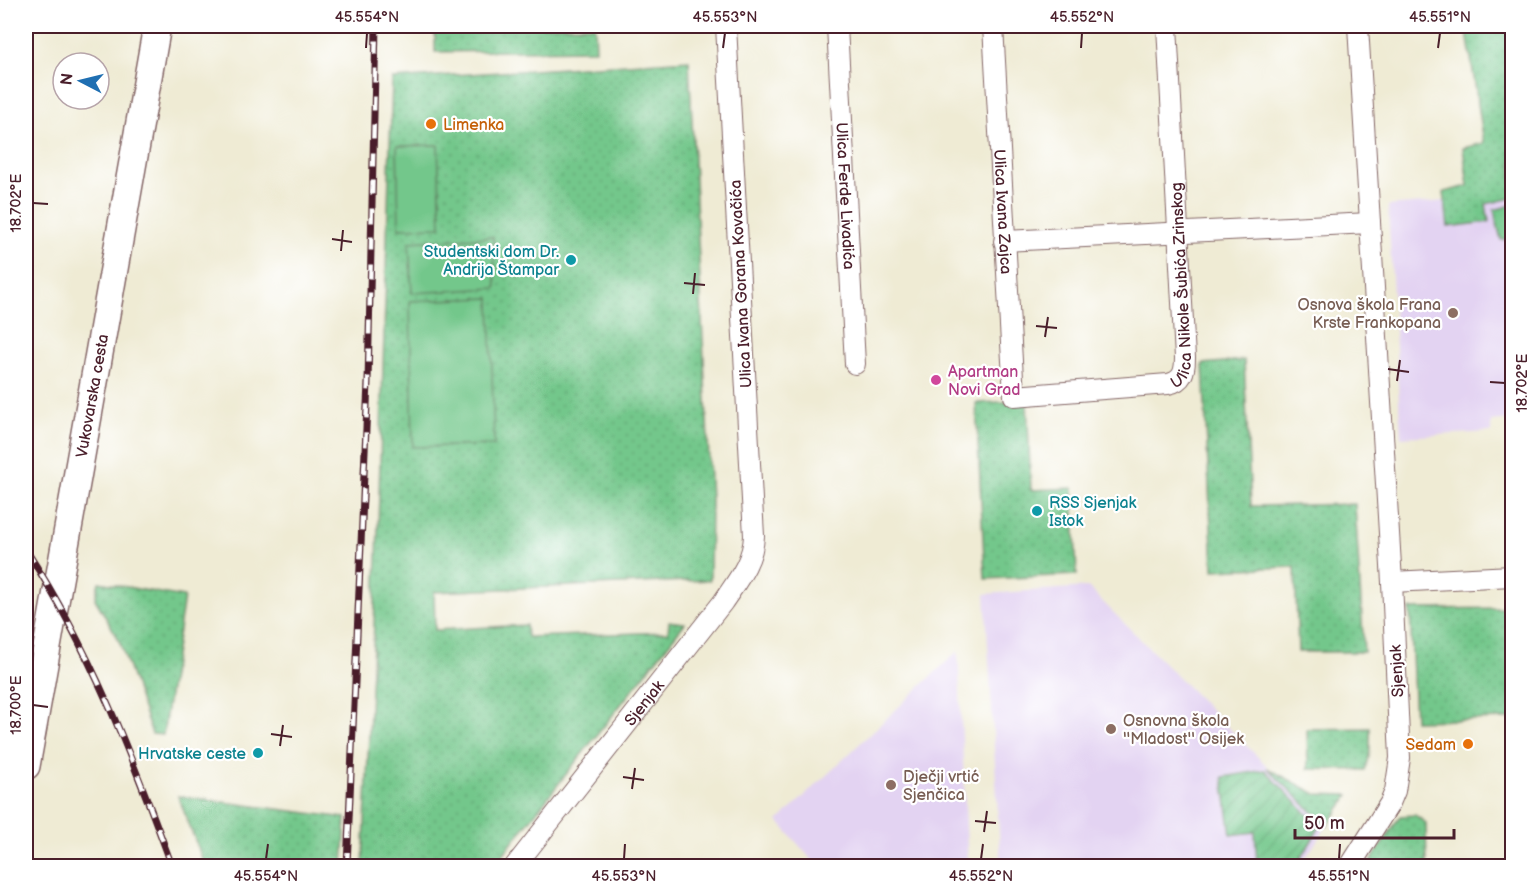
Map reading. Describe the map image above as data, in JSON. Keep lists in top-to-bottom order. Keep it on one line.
{"streets":{"main road":["Vukovarska cesta"],"street":["Ulica Ferde Livadića","Ulica Ivana Zajca","Ulica Nikole Šubića Zrinskog","Ulica Ivana Gorana Kovačića","Sjenjak"]},"crossings":[["Ulica Ivana Zajca","Ulica Nikole Šubića Zrinskog"],["Ulica Ivana Gorana Kovačića","Sjenjak"]],"places":["Limenka","Studentski dom Dr. Andrija Štampar","Osnova škola Frana Krste Frankopana","Apartman Novi Grad","RSS Sjenjak Istok","Osnovna škola ''Mladost'' Osijek","Sedam","Hrvatske ceste","Dječji vrtić Sjenčica"],"scale_bar":"50 m","north":"left","coordinates":["45.554°N","45.553°N","45.552°N","45.551°N","18.702°E","18.700°E"]}
